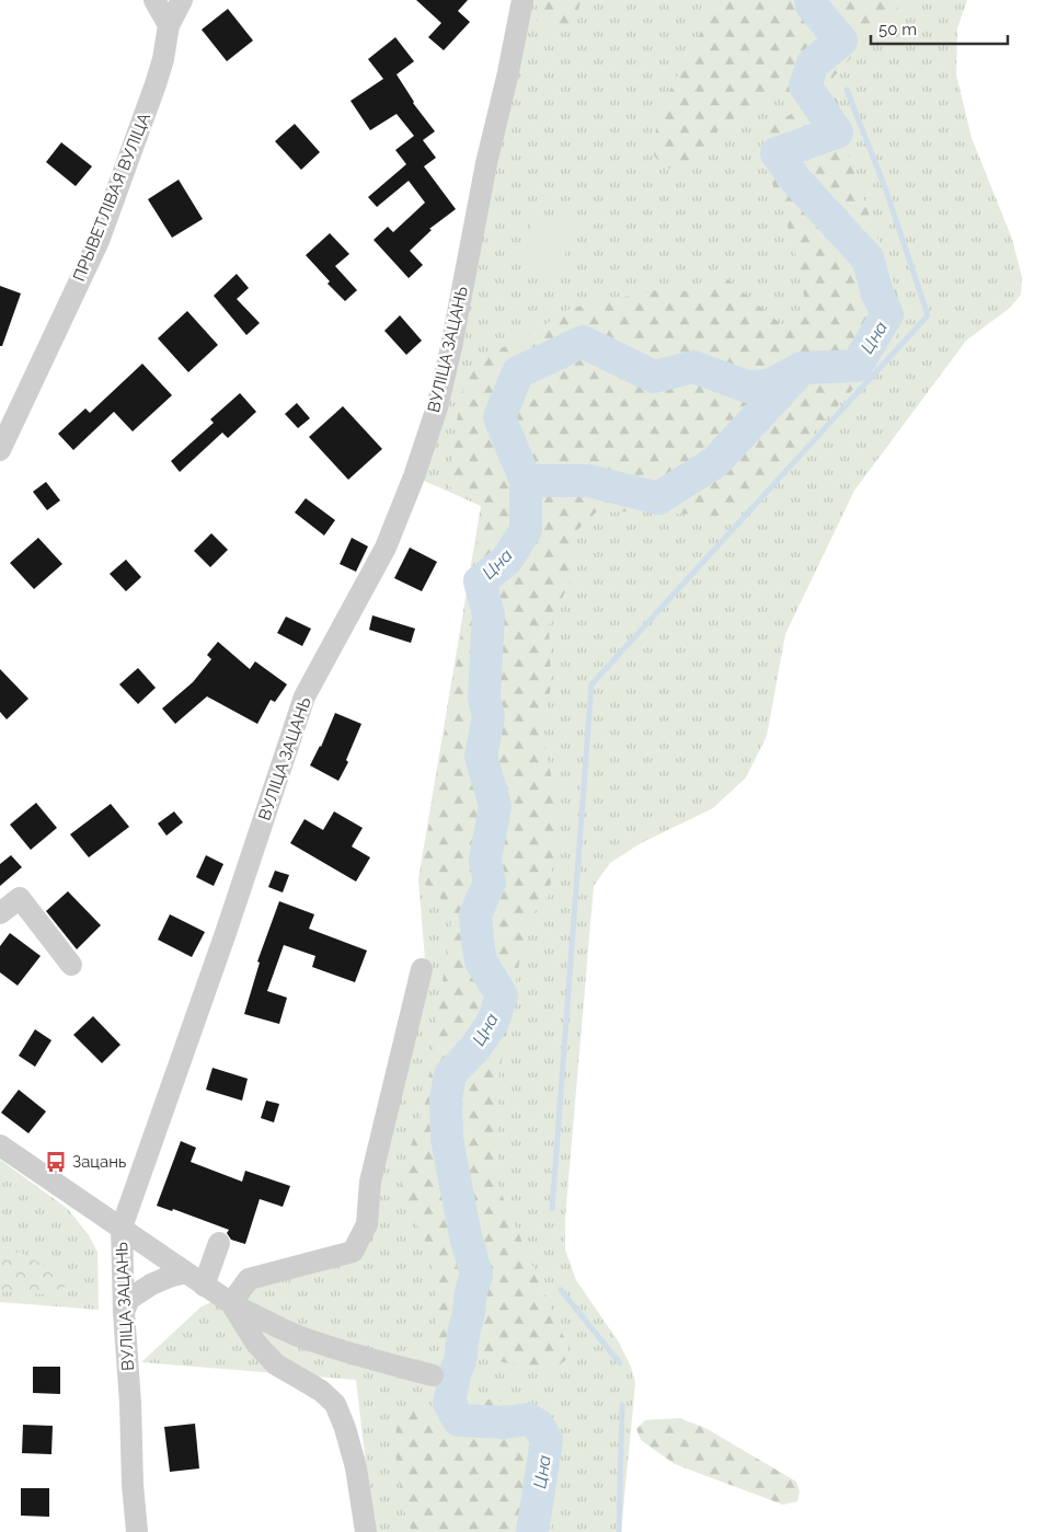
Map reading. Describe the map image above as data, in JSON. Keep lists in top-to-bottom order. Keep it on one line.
{"streets":{"street":["ПРЫВЕТЛІВАЯ ВУЛІЦА","ВУЛІЦА ЗАЦАНЬ"]},"water":["Цна"],"places":{"bus stop":["Зацань"]},"scale_bar":"50 m"}
